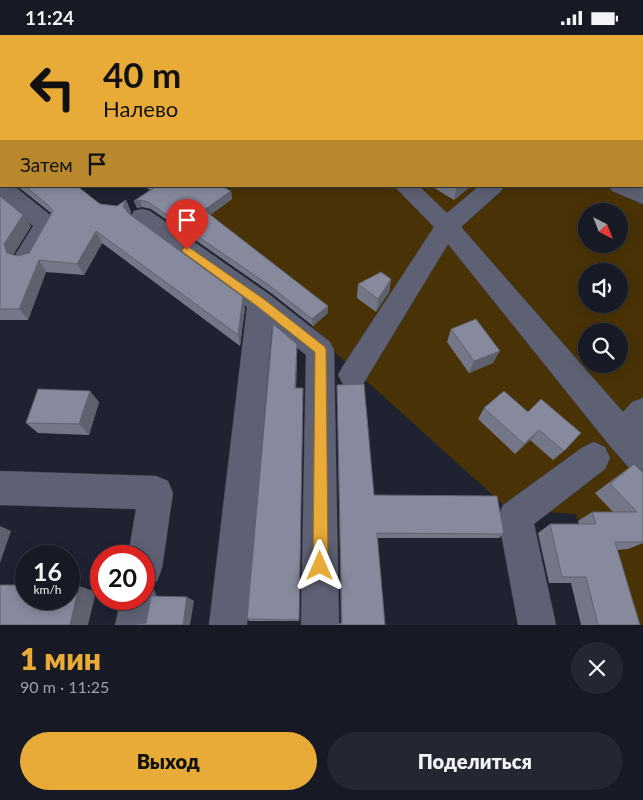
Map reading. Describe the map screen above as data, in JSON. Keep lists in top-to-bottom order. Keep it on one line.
{"north":"bottom right","page":{"status":"11:24","turn":["40 m","Налево"],"then":"Затем","speed":"16 km/h","limit":"20","heading":["1 мин","90 m · 11:25"],"buttons":["Выход","Поделиться"]}}
